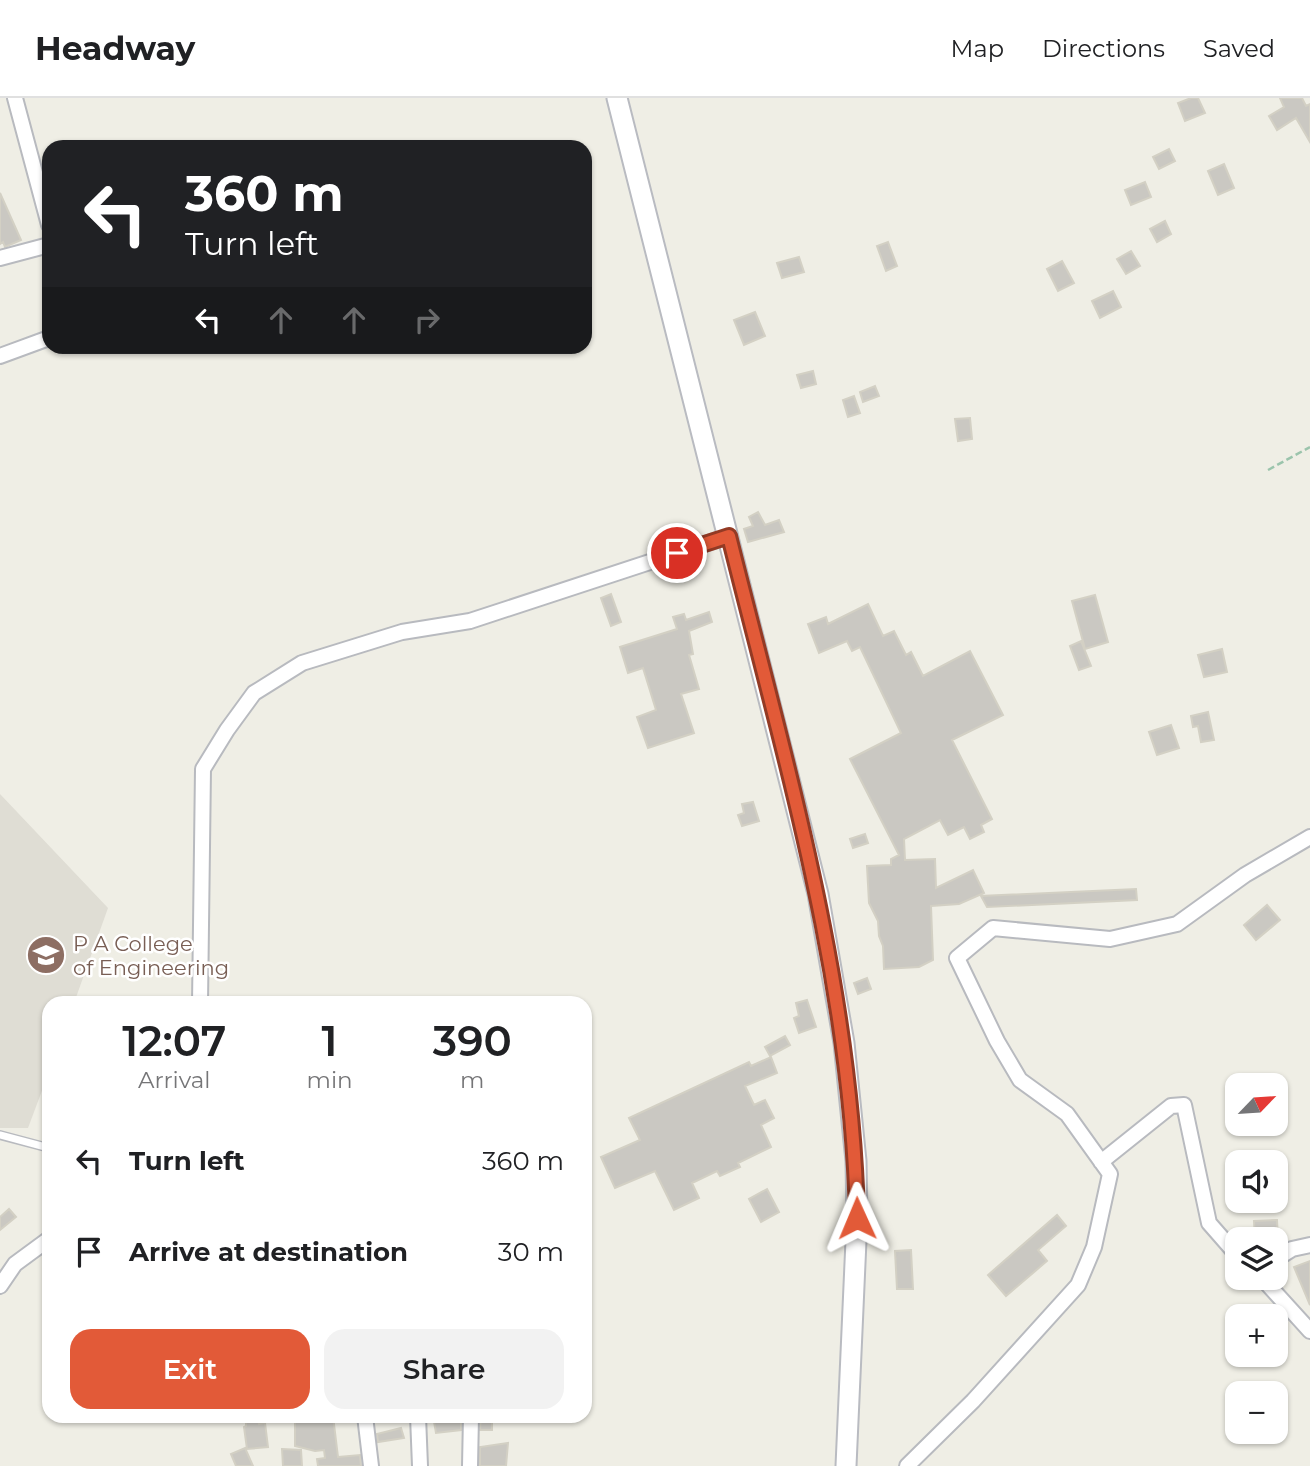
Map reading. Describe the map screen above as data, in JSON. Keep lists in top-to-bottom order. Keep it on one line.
{"places":{"school or university":["P A College of Engineering"]},"north":"top right","page":{"header":"Headway","nav":["Map","Directions","Saved"],"turn":["360 m","Turn left"],"eta":["12:07","Arrival","1","min","390","m"],"map_buttons":["+","−"],"list":[{"name":"Turn left","value":"360 m"},{"name":"Arrive at destination","value":"30 m"}],"buttons":["Exit","Share"]}}
